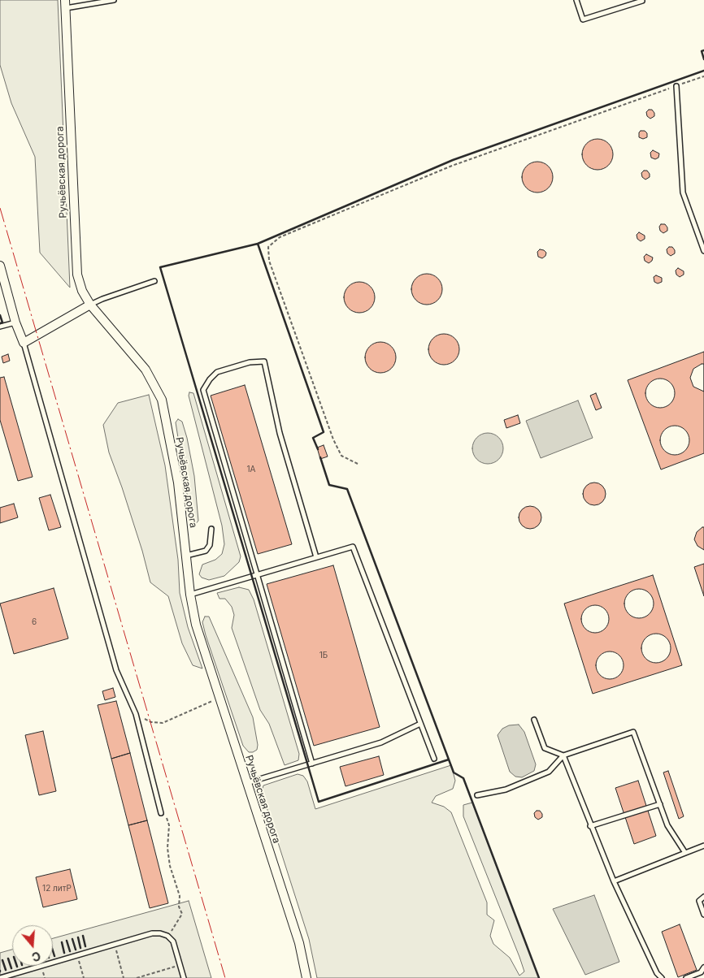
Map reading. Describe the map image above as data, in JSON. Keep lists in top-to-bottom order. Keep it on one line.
{"streets":{"street":["Ручьёвская дорога"]},"house_numbers":["1А","6","1Б","12 литР"],"north":"bottom"}
